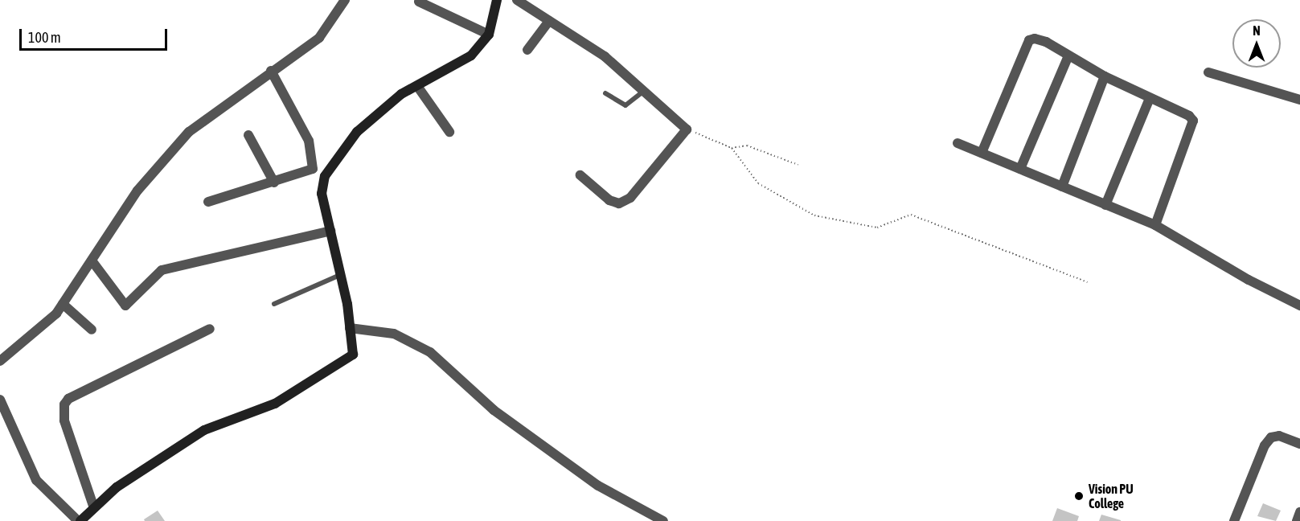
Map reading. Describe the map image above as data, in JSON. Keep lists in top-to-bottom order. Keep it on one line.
{"places":["Vision PU College"],"scale_bar":"100 m","north":"top"}
